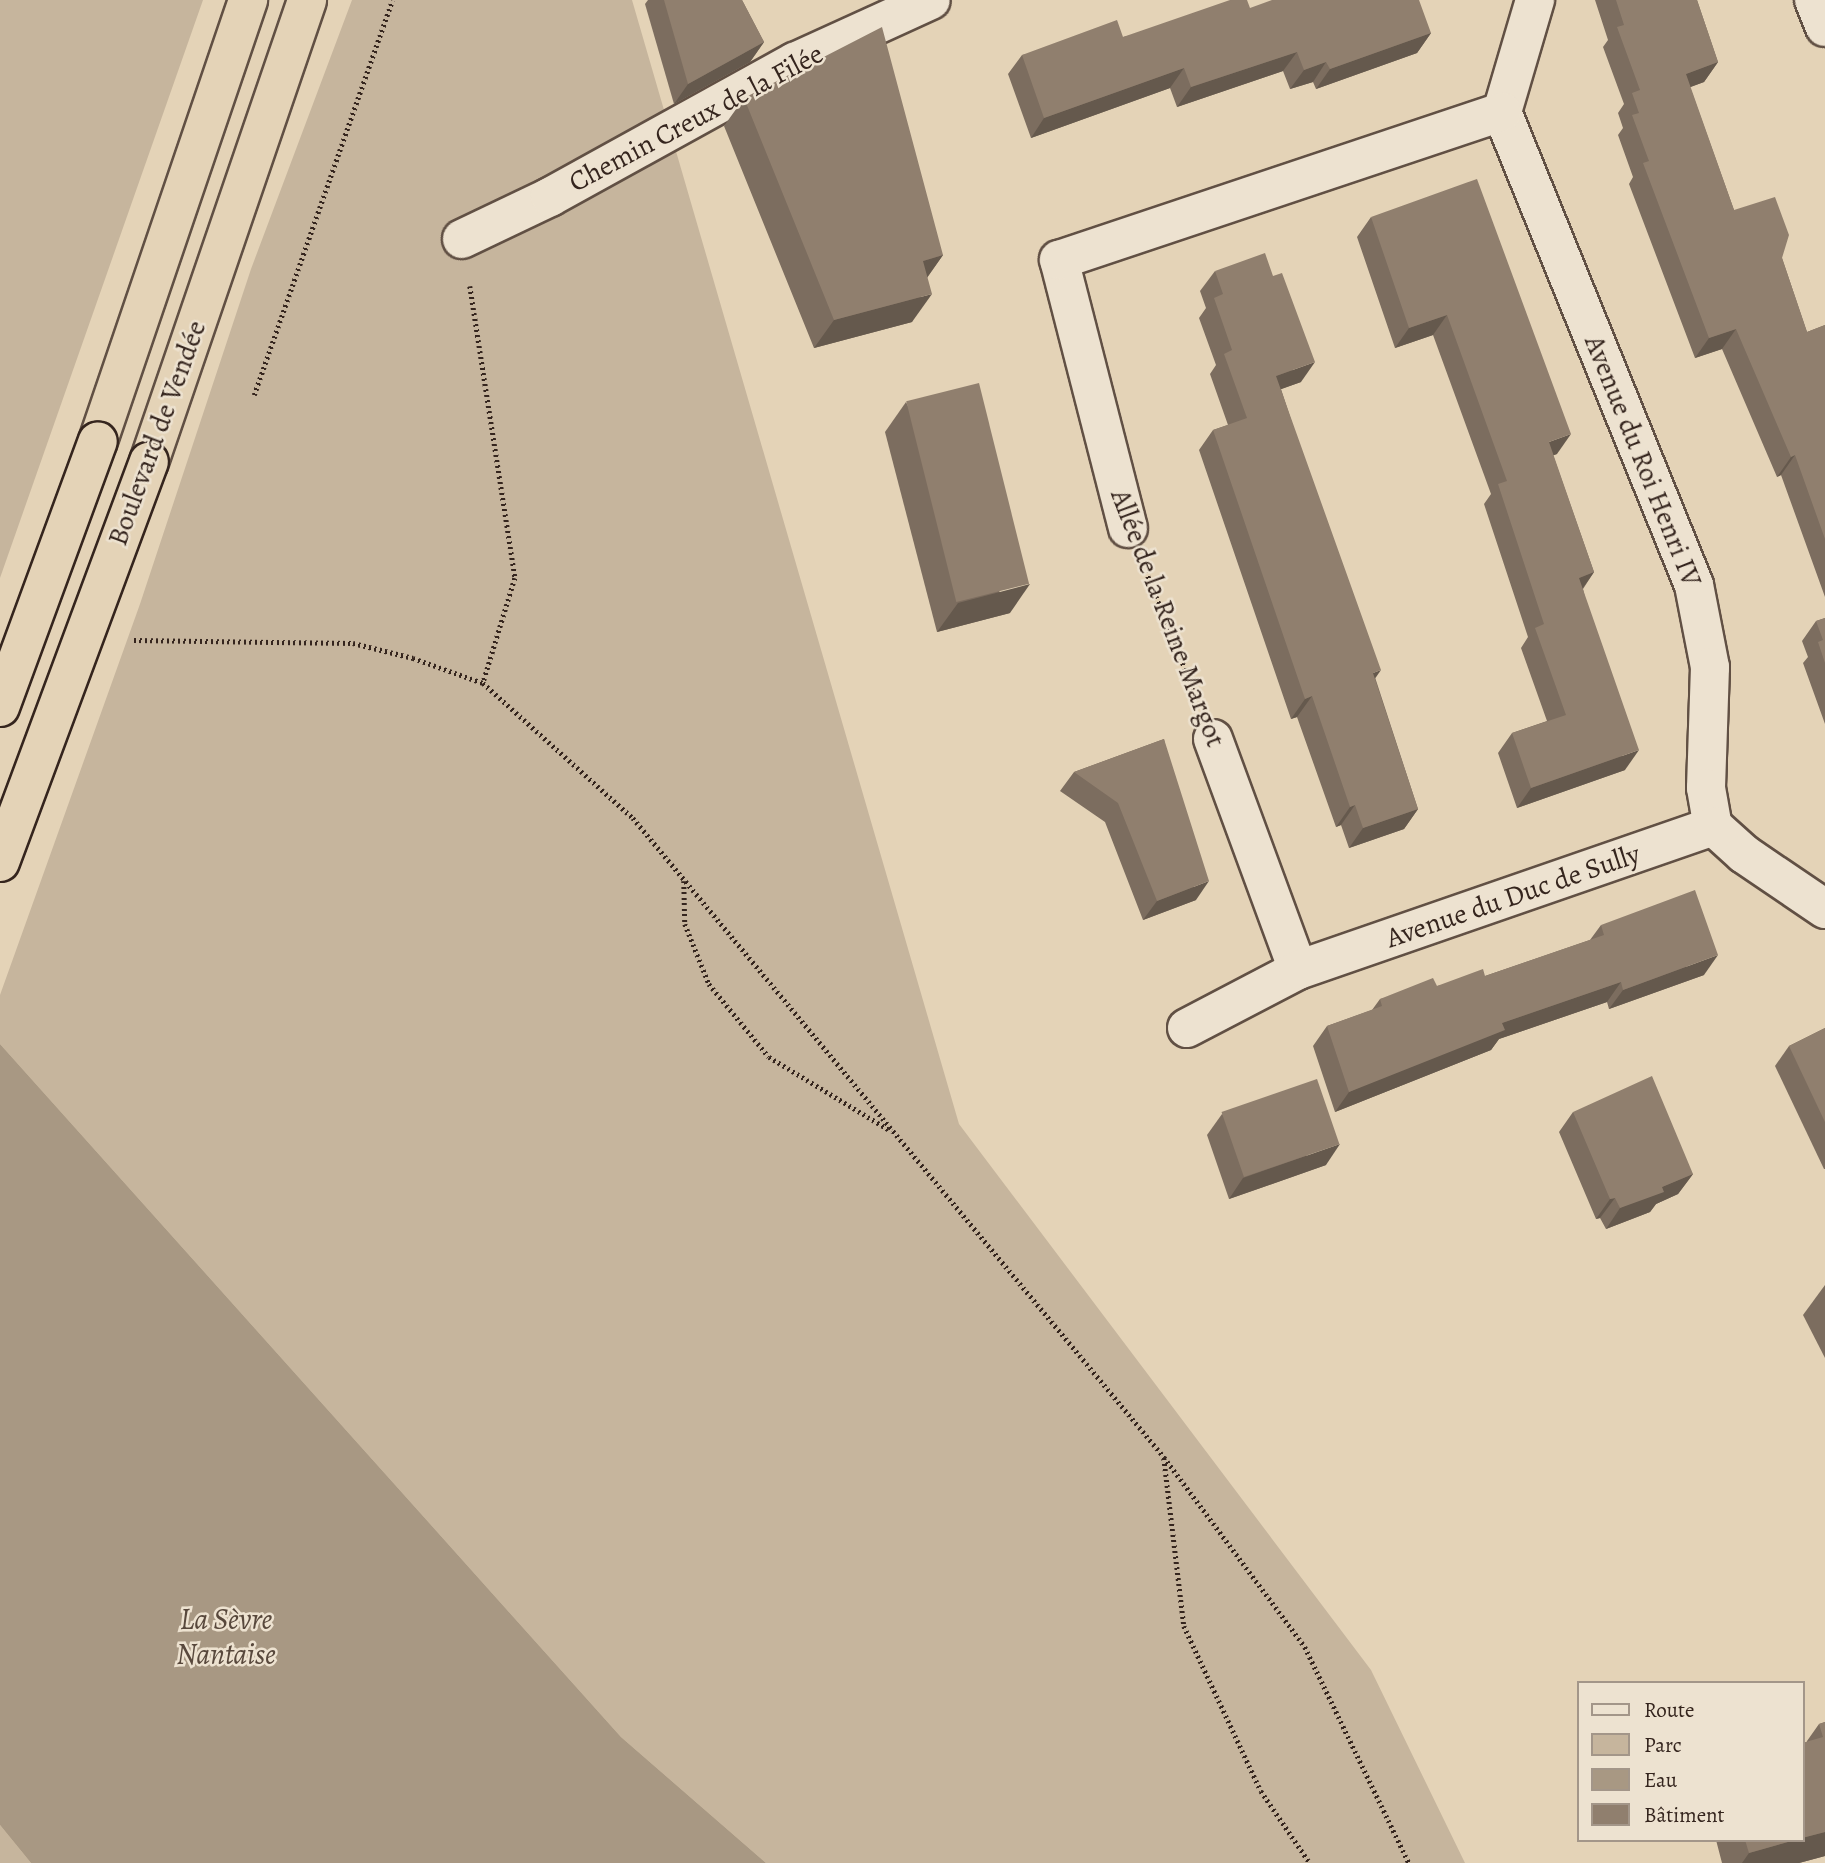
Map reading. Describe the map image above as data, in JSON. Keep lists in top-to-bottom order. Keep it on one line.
{"streets":{"highway":["Boulevard de Vendée"],"street":["Chemin Creux de la Filée","Avenue du Roi Henri IV","Allée de la Reine Margot","Avenue du Duc de Sully"]},"crossings":[["Avenue du Roi Henri IV","Allée de la Reine Margot"],["Avenue du Roi Henri IV","Avenue du Duc de Sully"],["Allée de la Reine Margot","Avenue du Duc de Sully"]],"water":["La Sèvre Nantaise"],"legend":["Route","Parc","Eau","Bâtiment"]}
